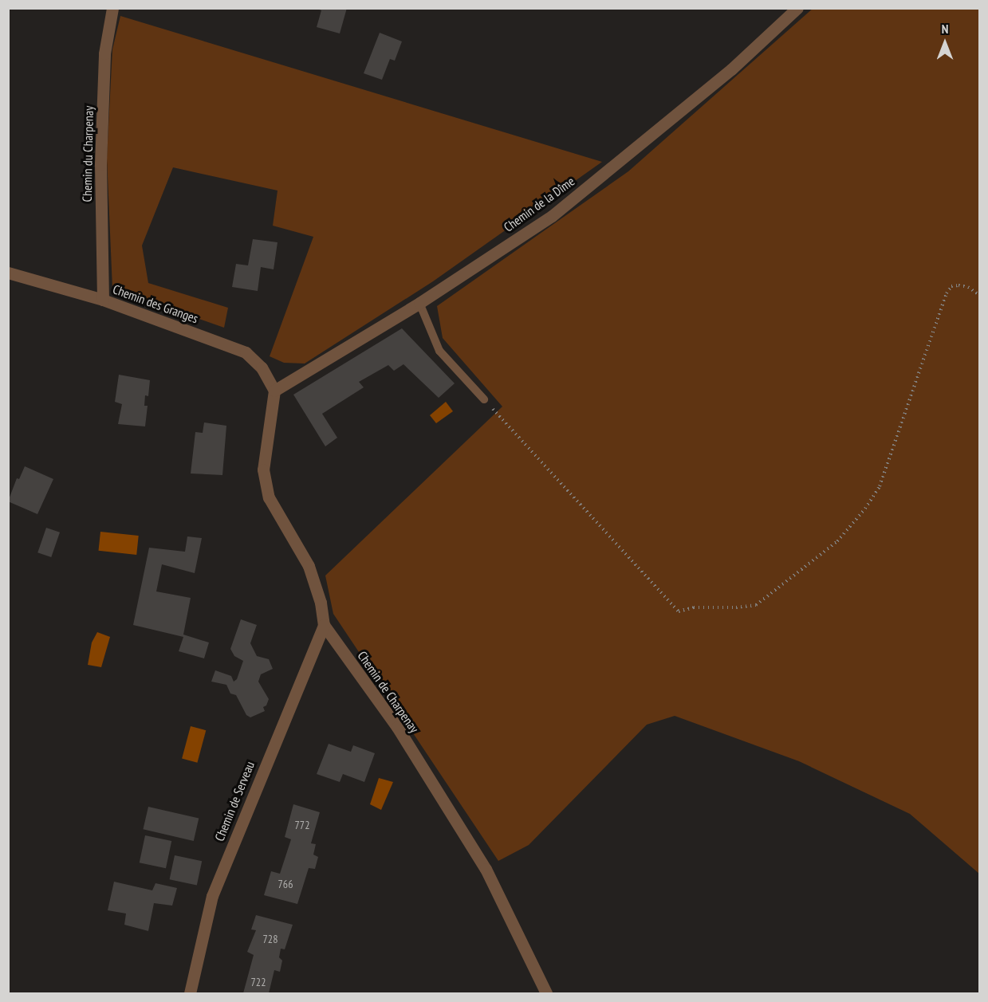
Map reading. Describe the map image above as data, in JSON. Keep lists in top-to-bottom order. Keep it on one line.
{"streets":{"street":["Chemin du Charpenay","Chemin de la Dîme","Chemin des Granges","Chemin de Charpenay","Chemin de Serveau"]},"crossings":[["Chemin du Charpenay","Chemin des Granges"],["Chemin de la Dîme","Chemin des Granges"],["Chemin de la Dîme","Chemin de Charpenay"],["Chemin des Granges","Chemin de Charpenay"],["Chemin de Charpenay","Chemin de Serveau"]],"house_numbers":["772","766","728","722"],"north":"top"}
